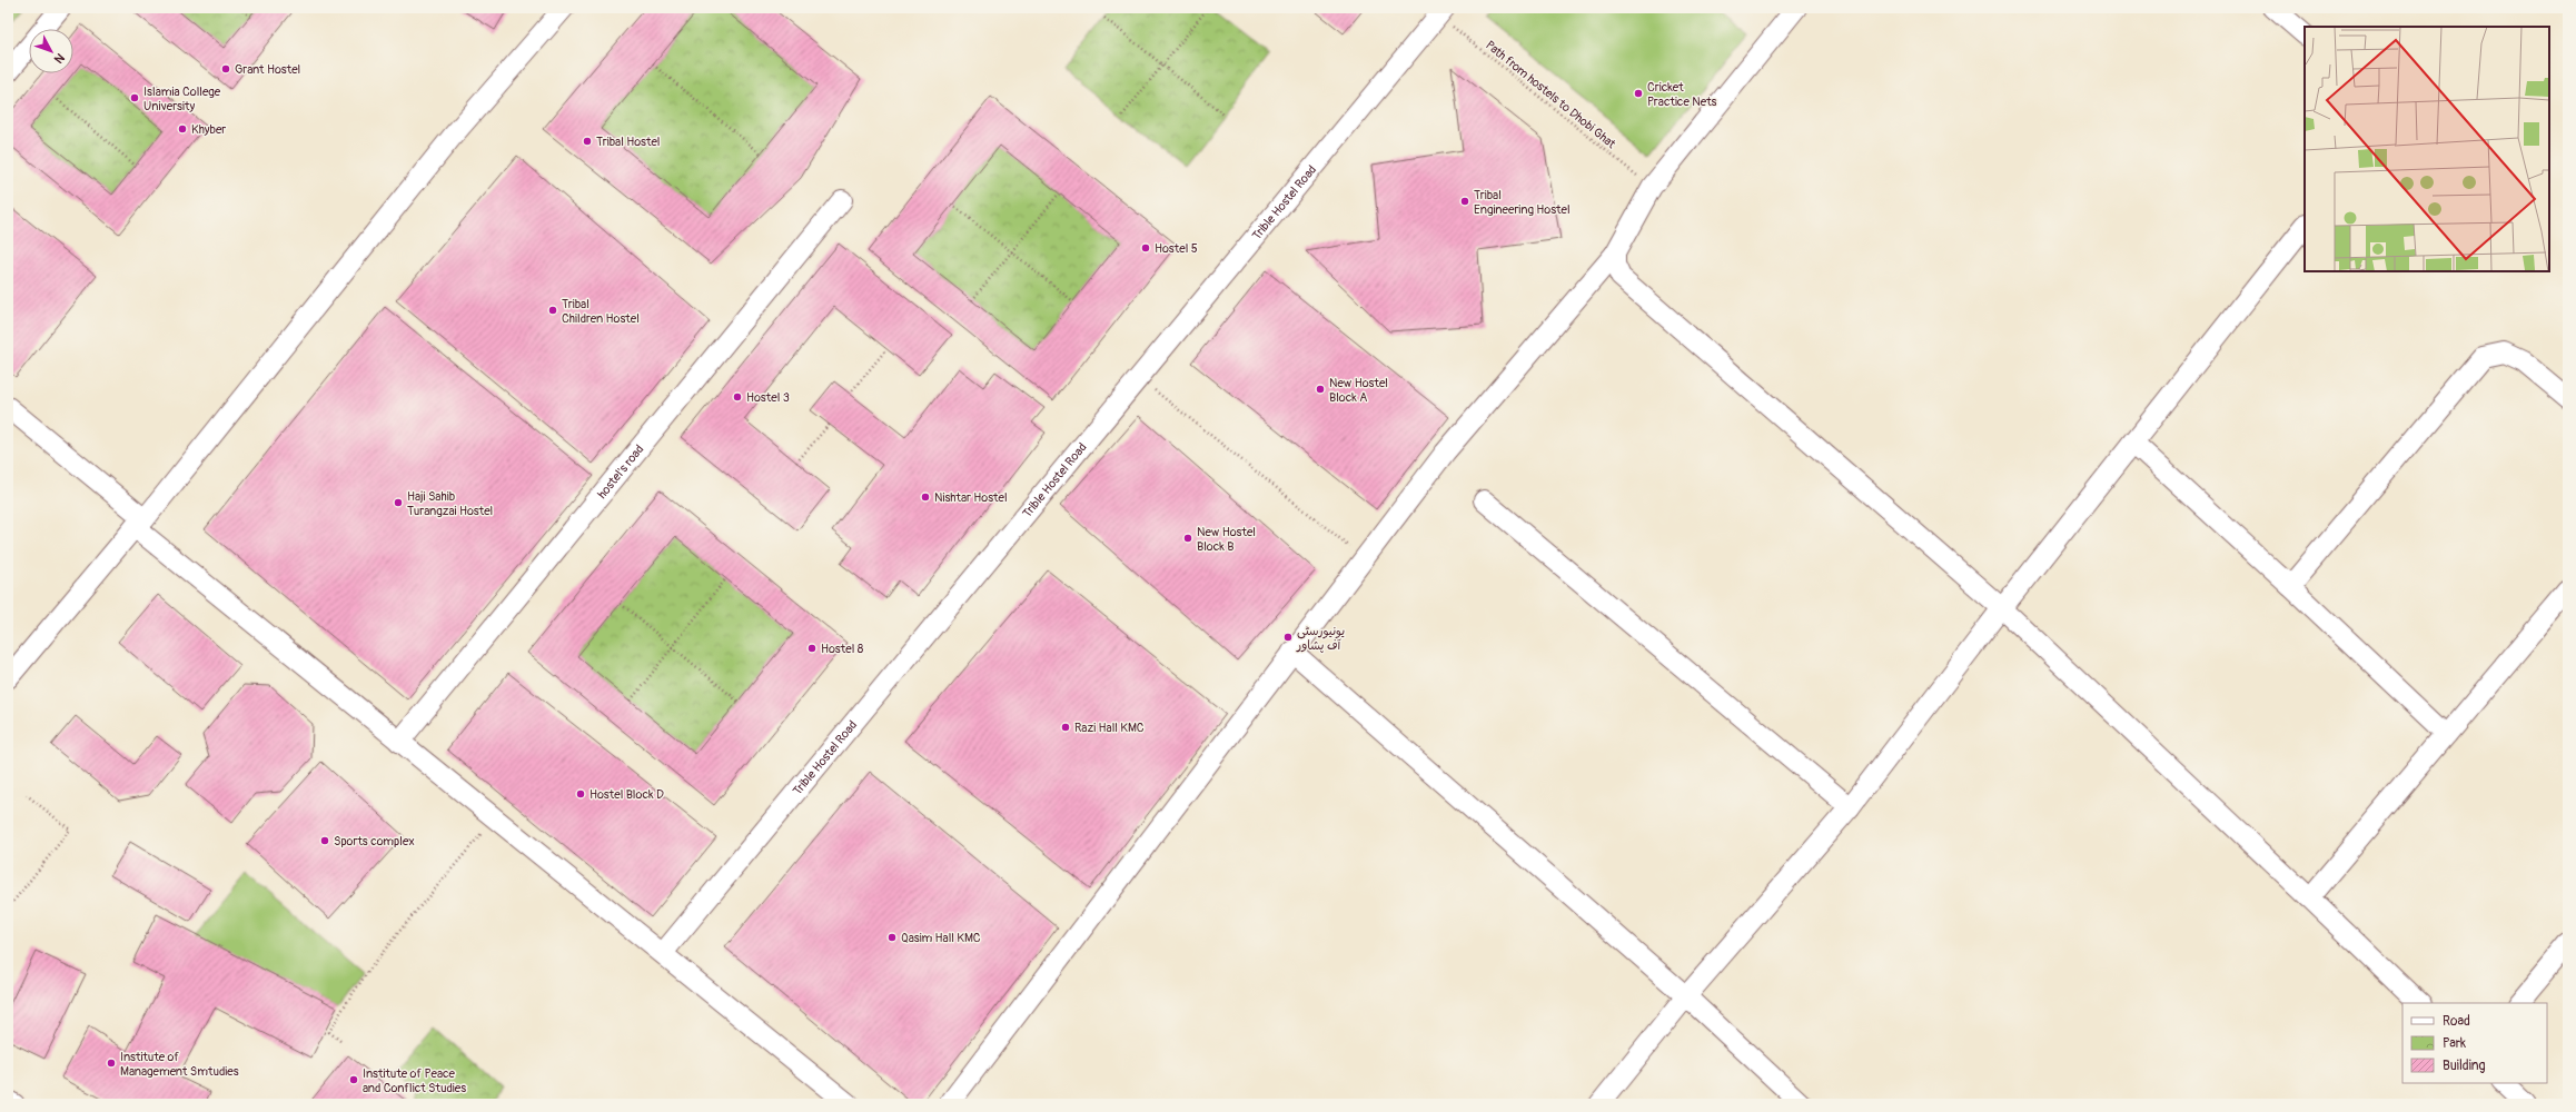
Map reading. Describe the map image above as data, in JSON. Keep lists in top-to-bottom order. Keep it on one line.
{"streets":{"street":["Trible Hostel Road","hostel's road"],"path":["Path from hostels to Dhobi Ghat"]},"crossings":[["Path from hostels to Dhobi Ghat","Trible Hostel Road"]],"places":["Grant Hostel","Cricket Practice Nets","Islamia College University","Khyber","Tribal Hostel","Tribal Engineering Hostel","Hostel 5","Tribal Children Hostel","New Hostel Block A","Hostel 3","Nishtar Hostel","Haji Sahib Turangzai Hostel","New Hostel Block B","یونیورسٹی آف پشاور","Hostel 8","Razi Hall KMC","Hostel Block D","Sports complex","Qasim Hall KMC","Institute of Management Smtudies","Institute of Peace and Conflict Studies"],"legend":["Road","Park","Building"],"north":"bottom right"}
